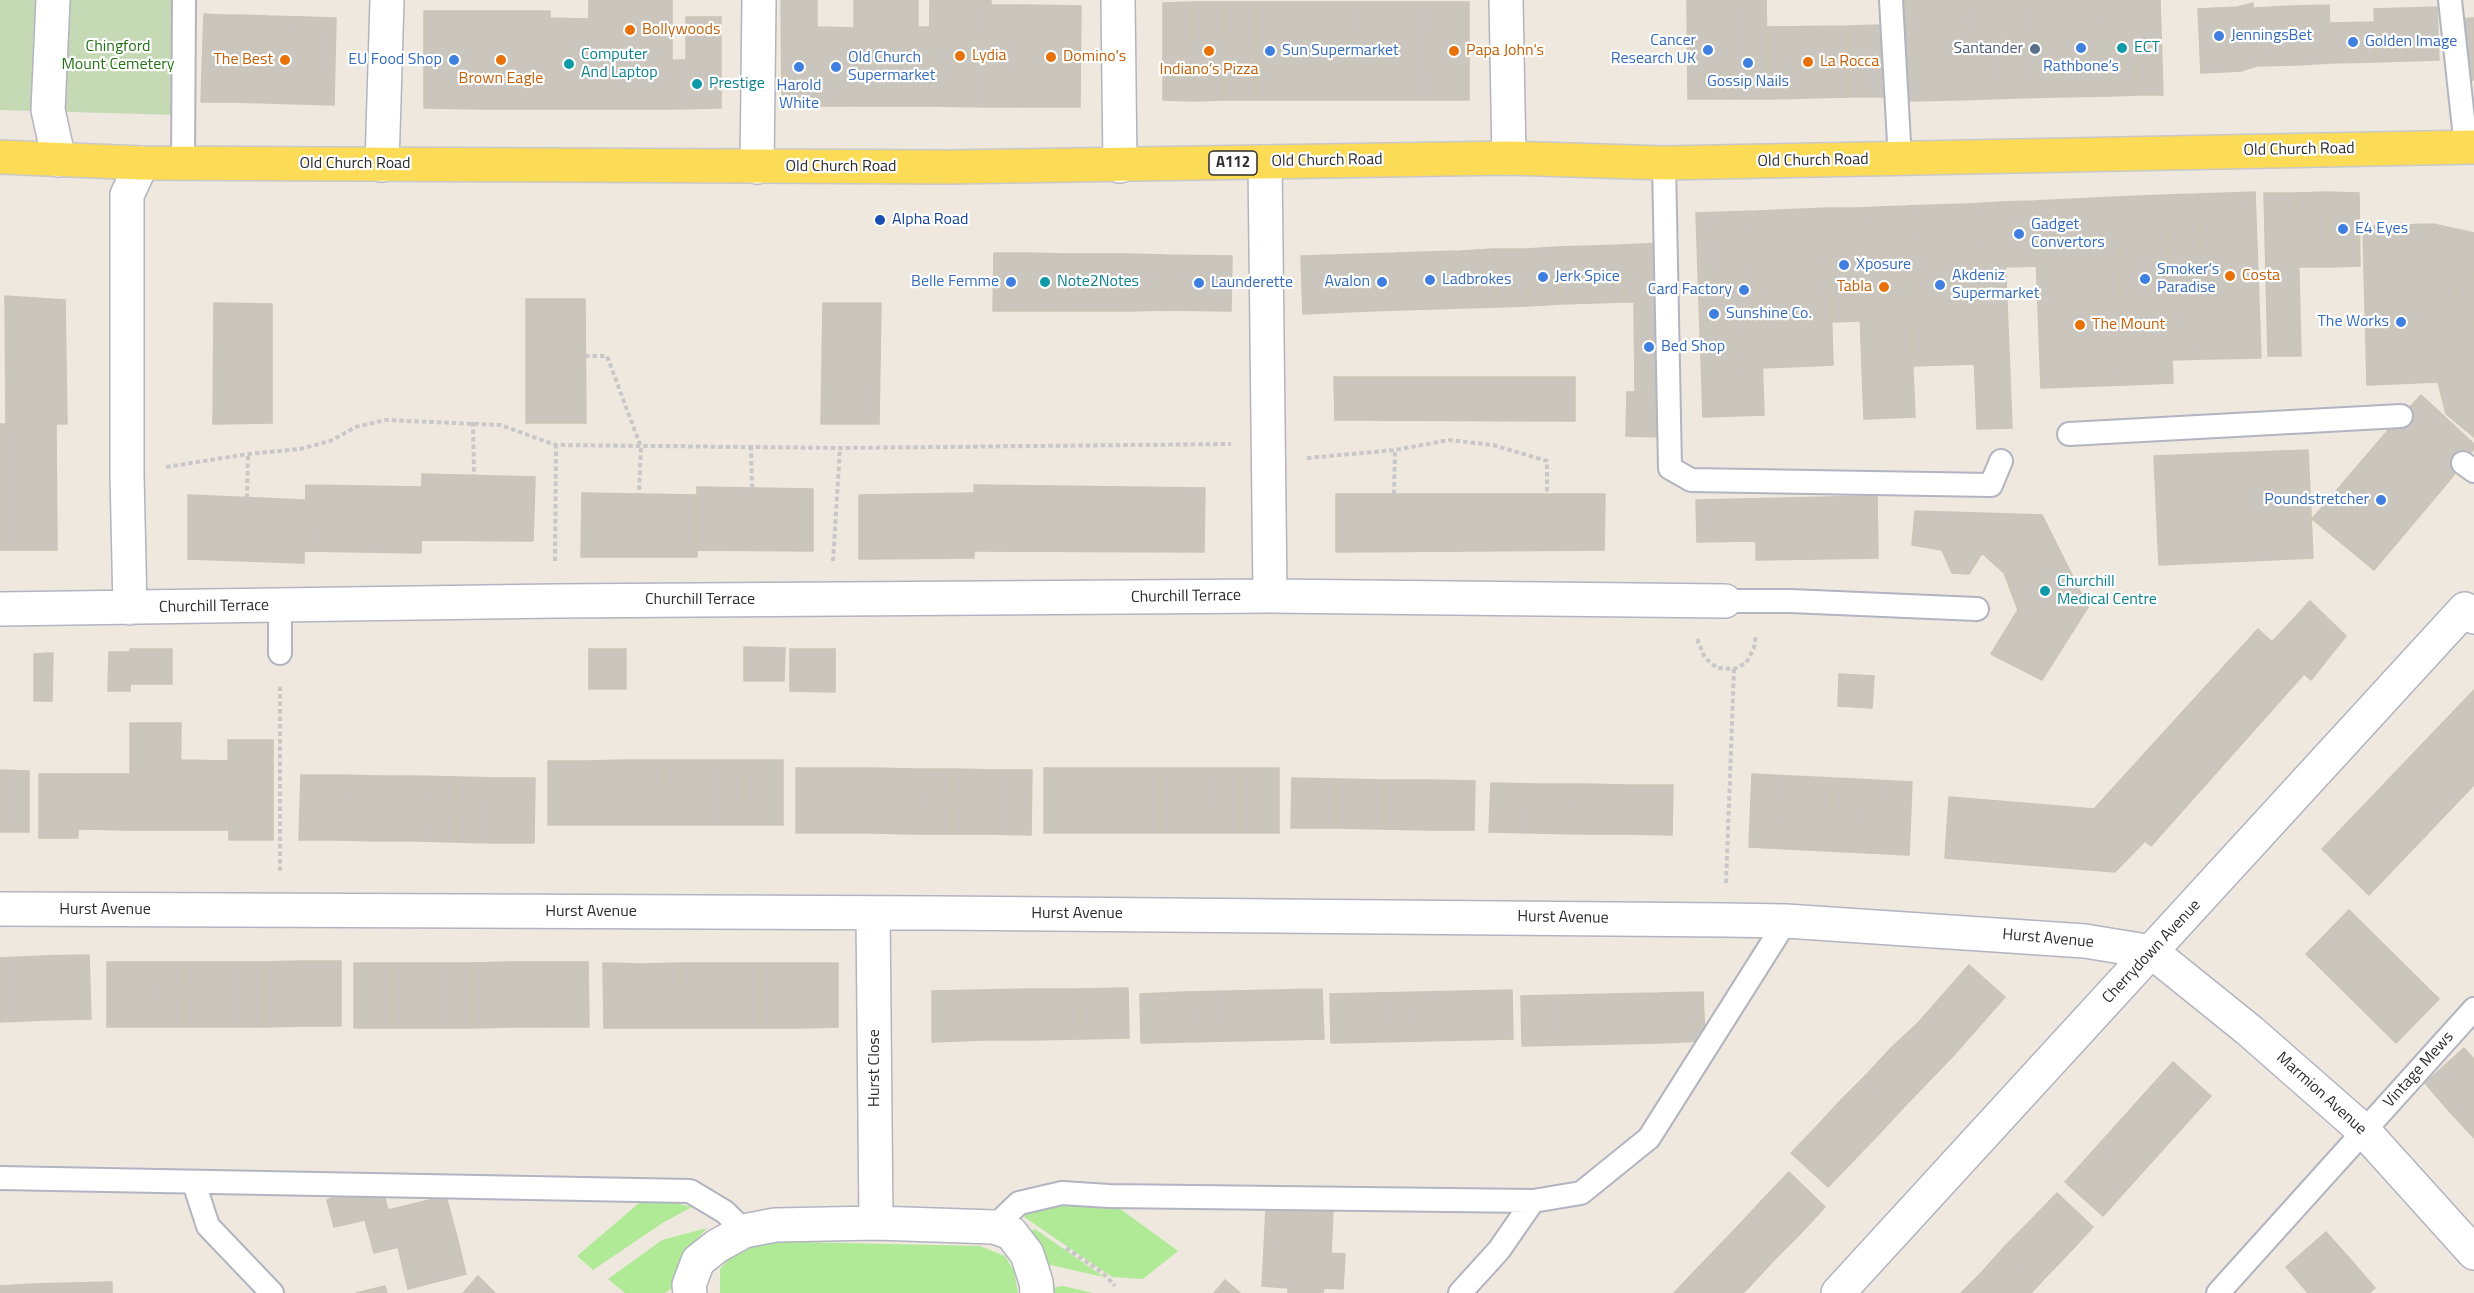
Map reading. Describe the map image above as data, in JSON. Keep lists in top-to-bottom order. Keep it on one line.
{"streets":{"main road":["Old Church Road","A112"],"street":["Churchill Terrace","Hurst Avenue","Cherrydown Avenue","Hurst Close","Marmion Avenue"],"lane":["Vintage Mews"]},"crossings":[["Hurst Avenue","Cherrydown Avenue"],["Hurst Avenue","Hurst Close"],["Hurst Avenue","Marmion Avenue"],["Cherrydown Avenue","Marmion Avenue"],["Vintage Mews","Marmion Avenue"]],"parks":["Chingford Mount Cemetery"],"places":["Bollywoods","JenningsBet","Golden Image","Rathbone’s","ECT","Santander","Cancer Research UK","Indiano’s Pizza","Sun Supermarket","Papa John's","Lydia","Domino's","The Best","EU Food Shop","Brown Eagle","La Rocca","Gossip Nails","Computer And Laptop","Harold White","Old Church Supermarket","Prestige","Alpha Road","E4 Eyes","Gadget Convertors","Xposure","Costa","Jerk Spice","Smoker’s Paradise","Ladbrokes","Belle Femme","Note2Notes","Avalon","Launderette","Akdeniz Supermarket","Tabla","Card Factory","Sunshine Co.","The Works","The Mount","Bed Shop","Poundstretcher","Churchill Medical Centre"]}
